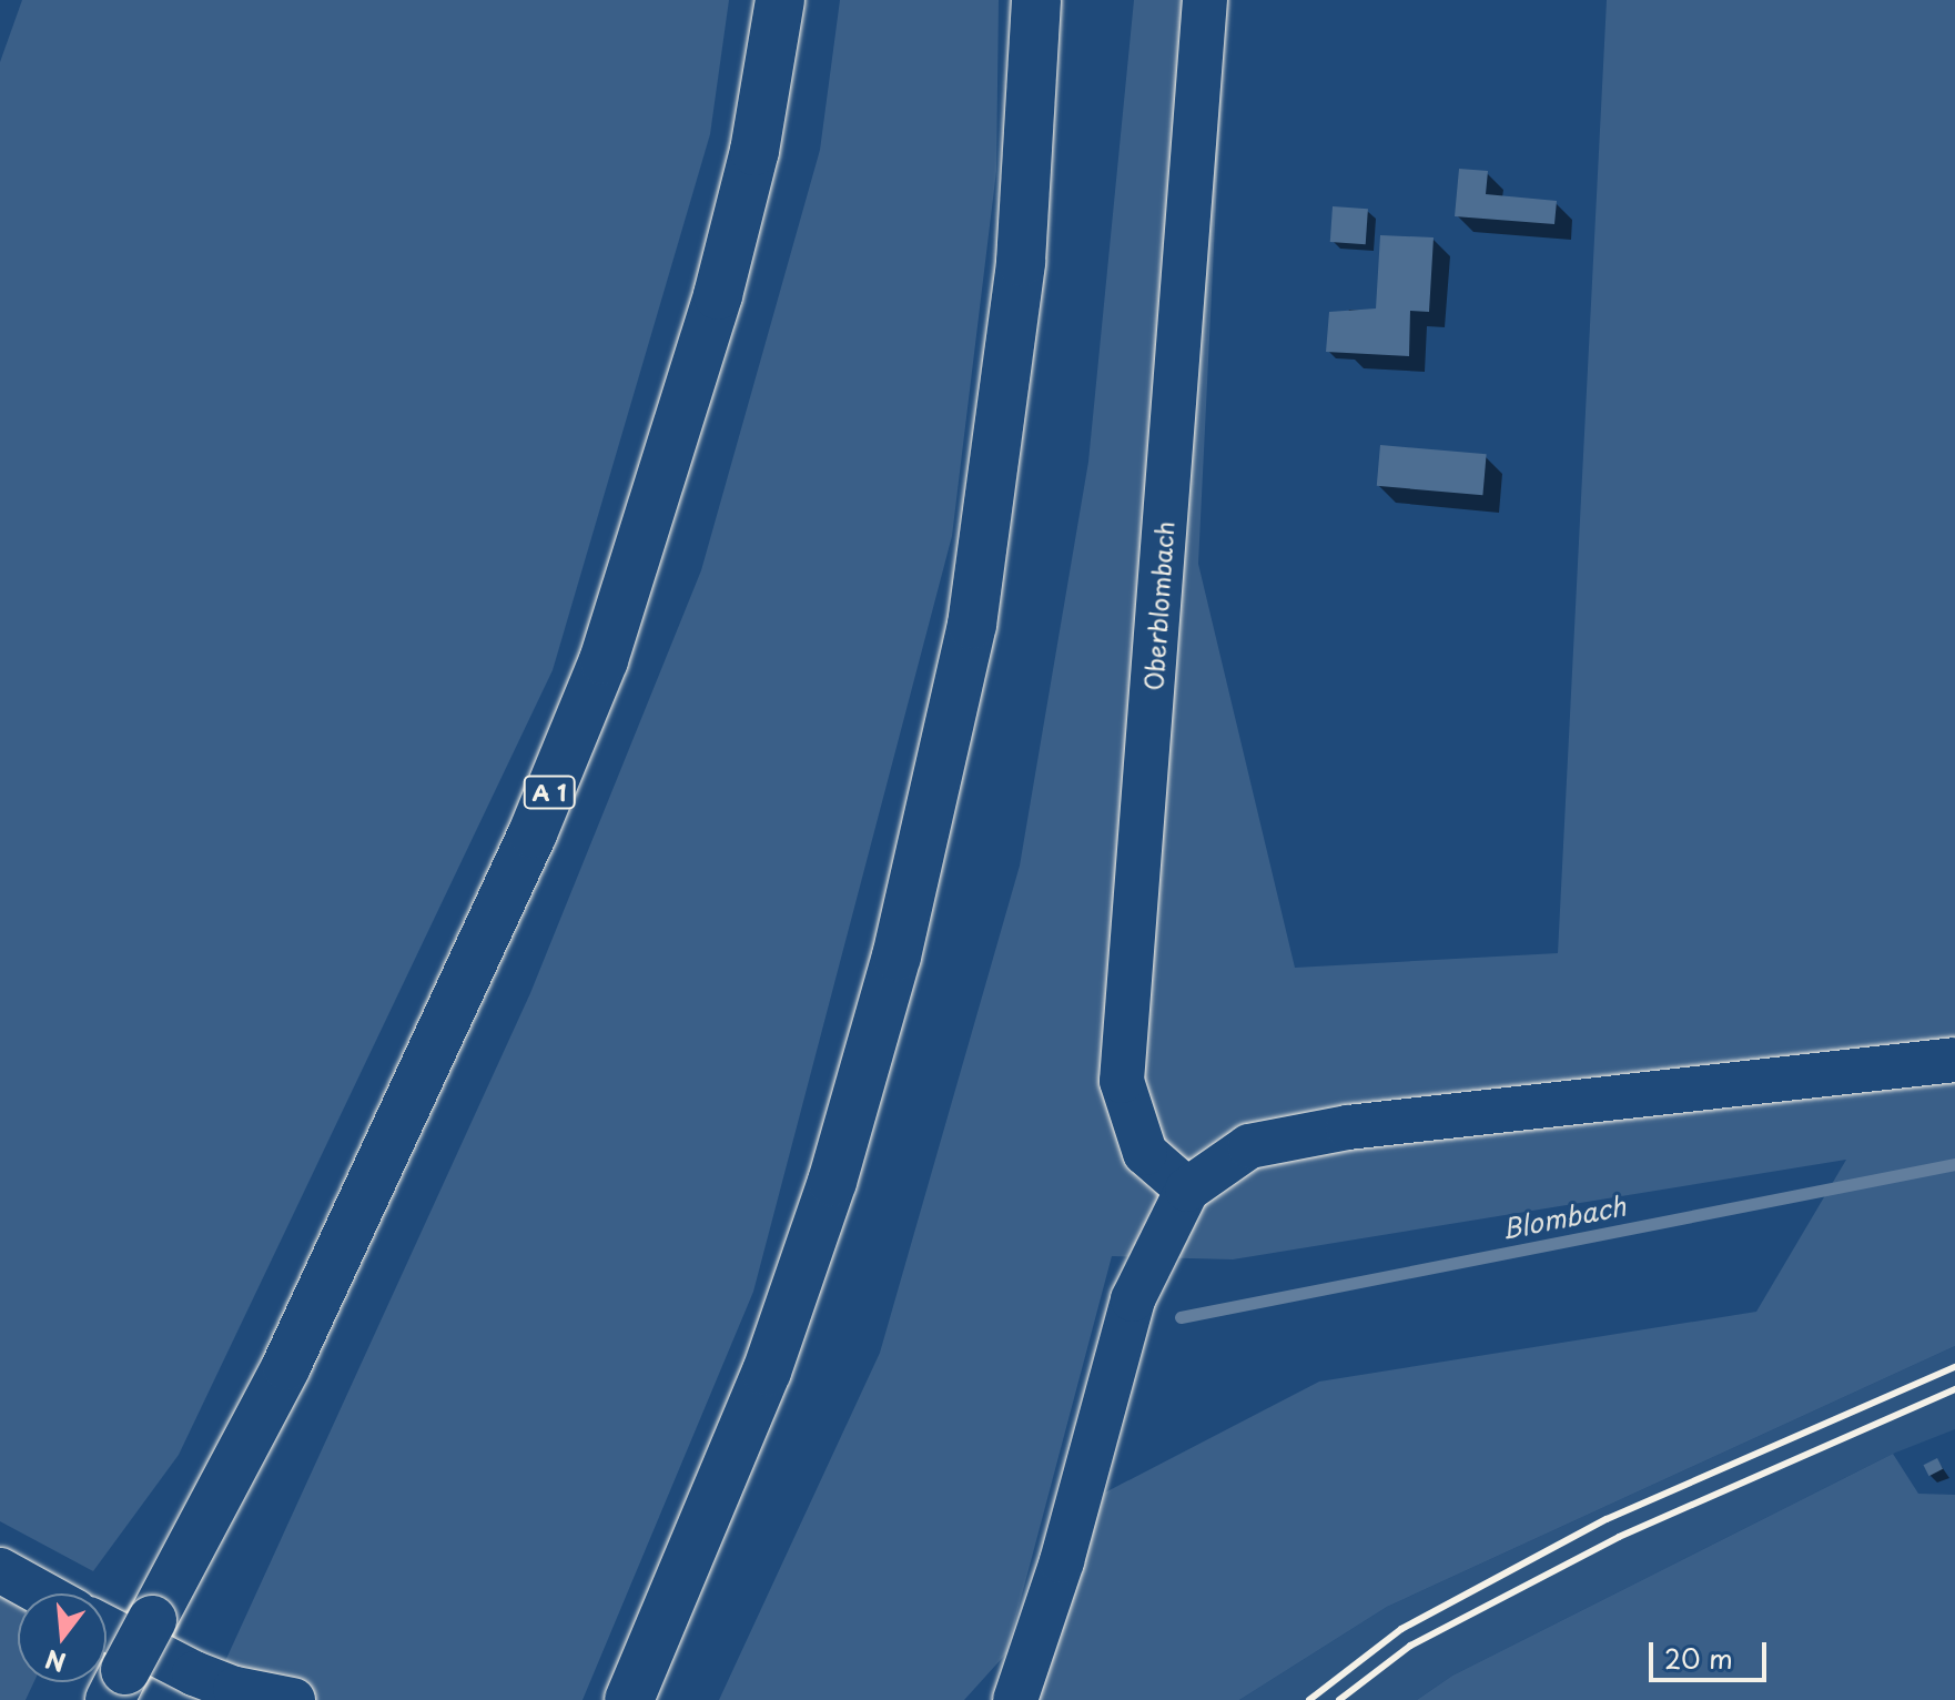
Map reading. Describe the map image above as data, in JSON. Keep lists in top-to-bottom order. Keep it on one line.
{"streets":{"highway":["A 1"],"street":["Oberblombach"]},"water":["Blombach"],"scale_bar":"20 m","north":"bottom"}
